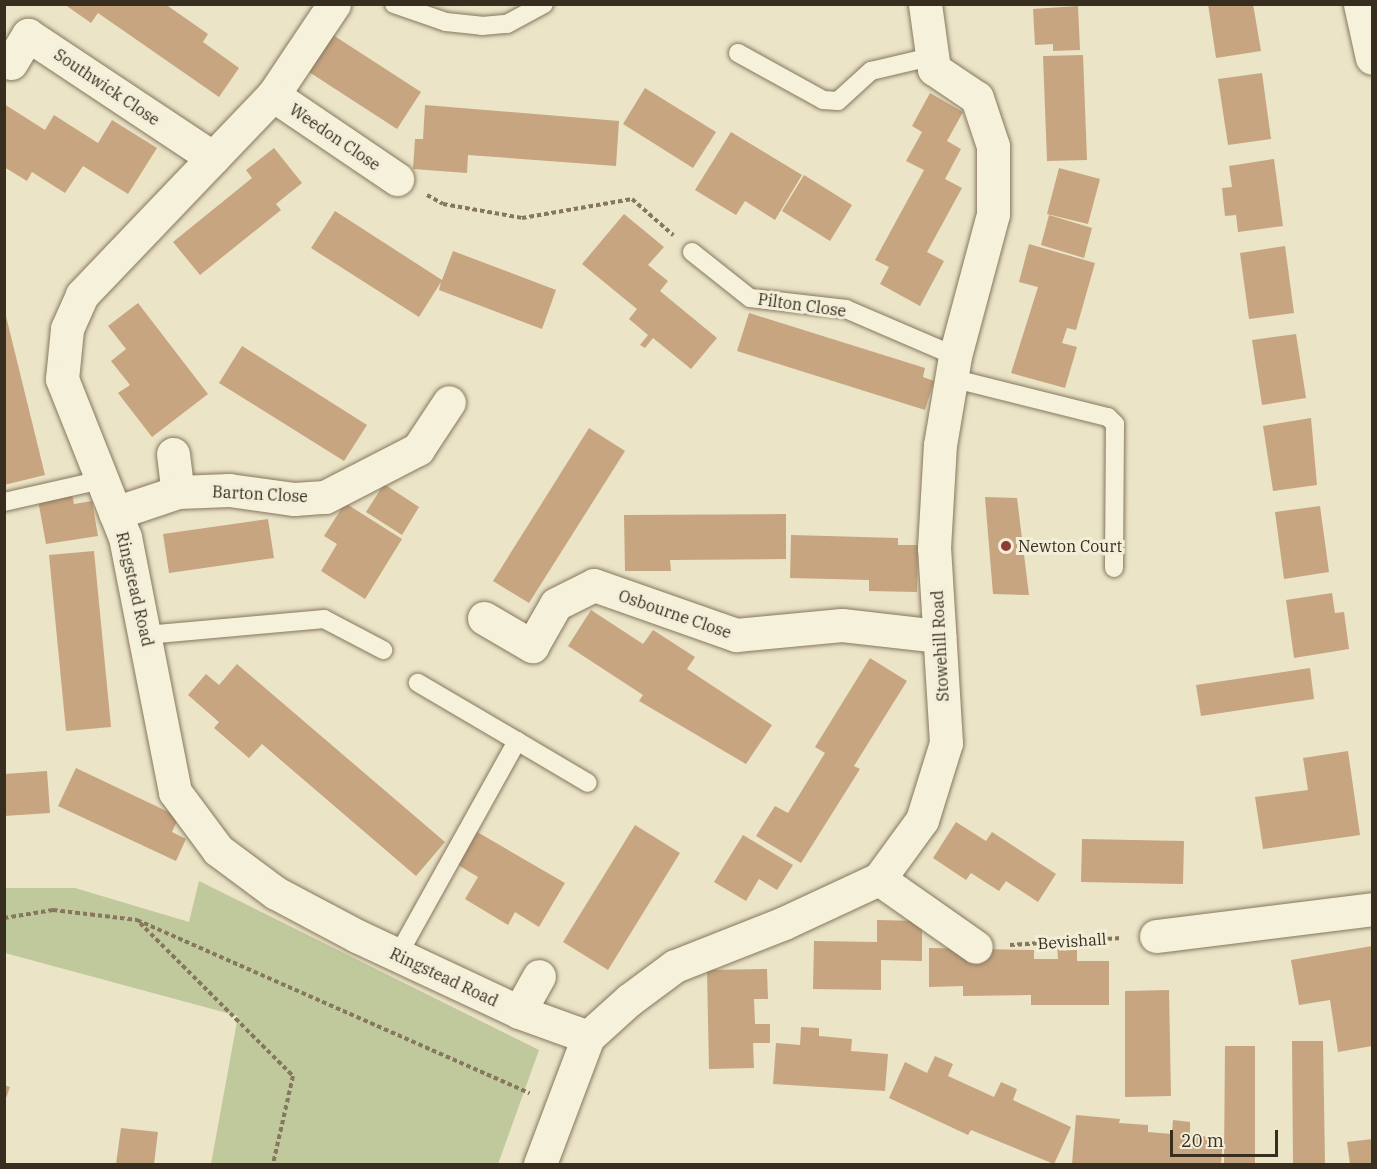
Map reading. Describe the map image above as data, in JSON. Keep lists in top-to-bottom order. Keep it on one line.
{"streets":{"street":["Southwick Close","Weedon Close","Barton Close","Ringstead Road","Osbourne Close","Stowehill Road"],"lane":["Pilton Close"],"path":["Bevishall"]},"crossings":[["Southwick Close","Ringstead Road"],["Weedon Close","Ringstead Road"],["Pilton Close","Stowehill Road"],["Barton Close","Ringstead Road"],["Ringstead Road","Stowehill Road"],["Osbourne Close","Stowehill Road"]],"places":["Newton Court"],"scale_bar":"20 m"}
